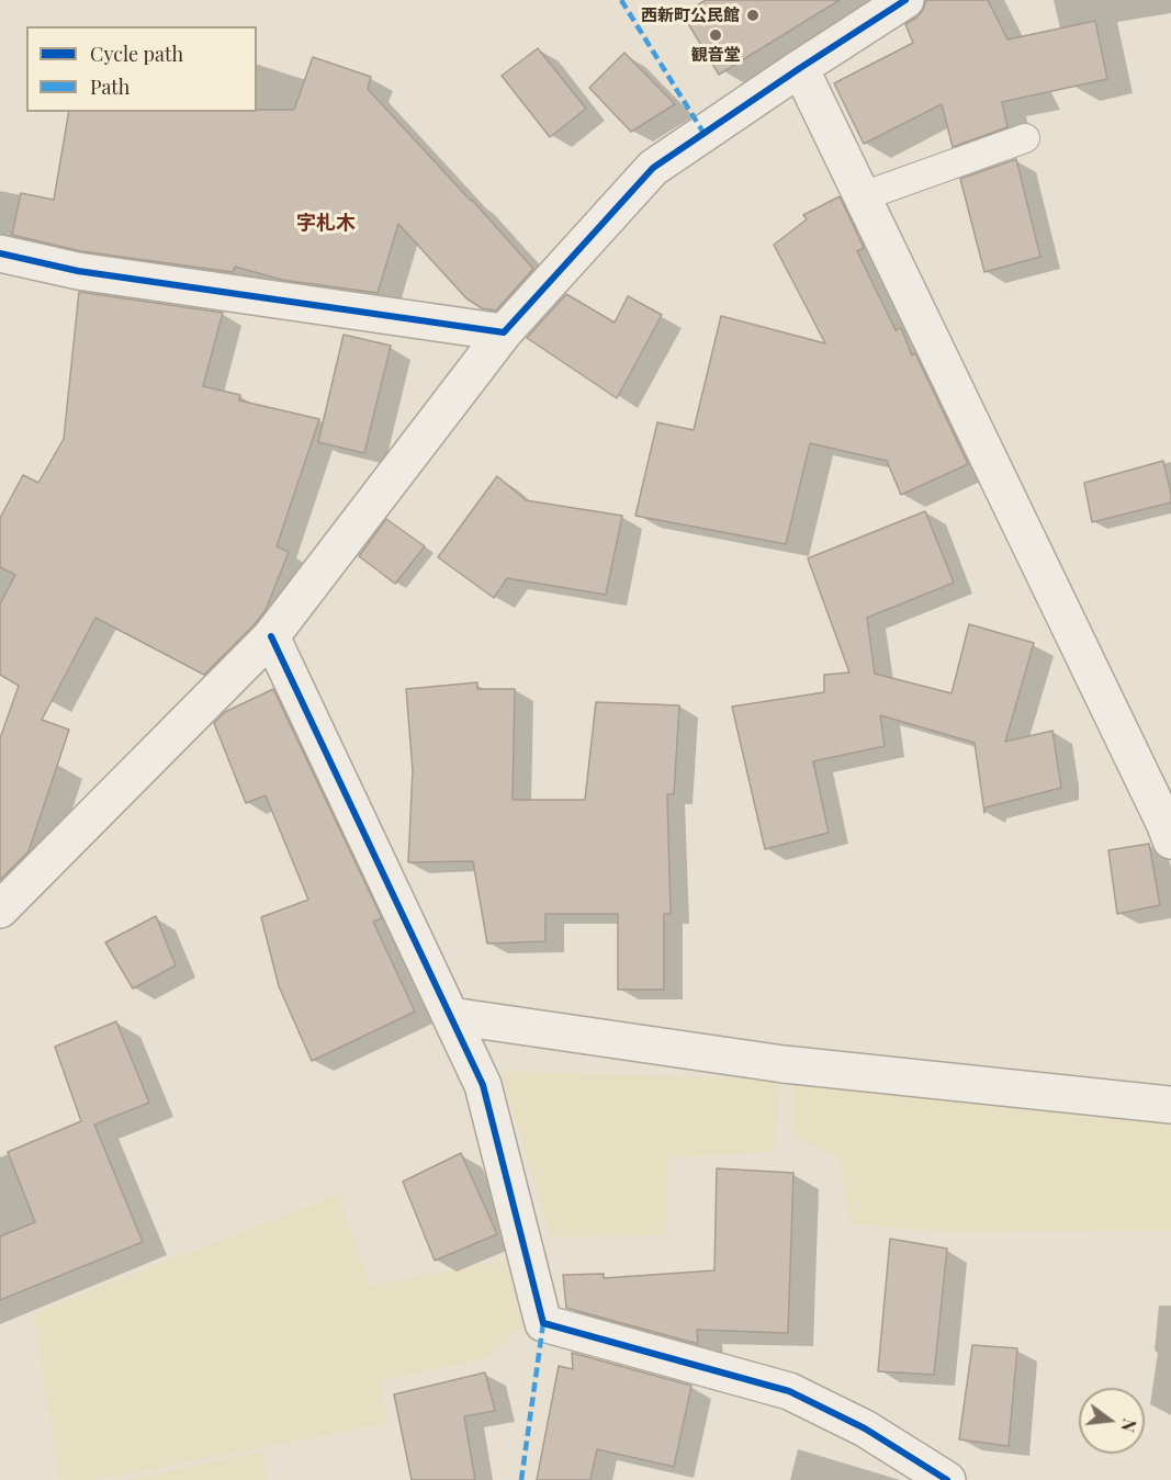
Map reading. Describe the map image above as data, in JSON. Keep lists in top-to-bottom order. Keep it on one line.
{"districts":["字札木"],"places":["西新町公民館","観音堂"],"legend":["Cycle path","Path"],"north":"right"}
